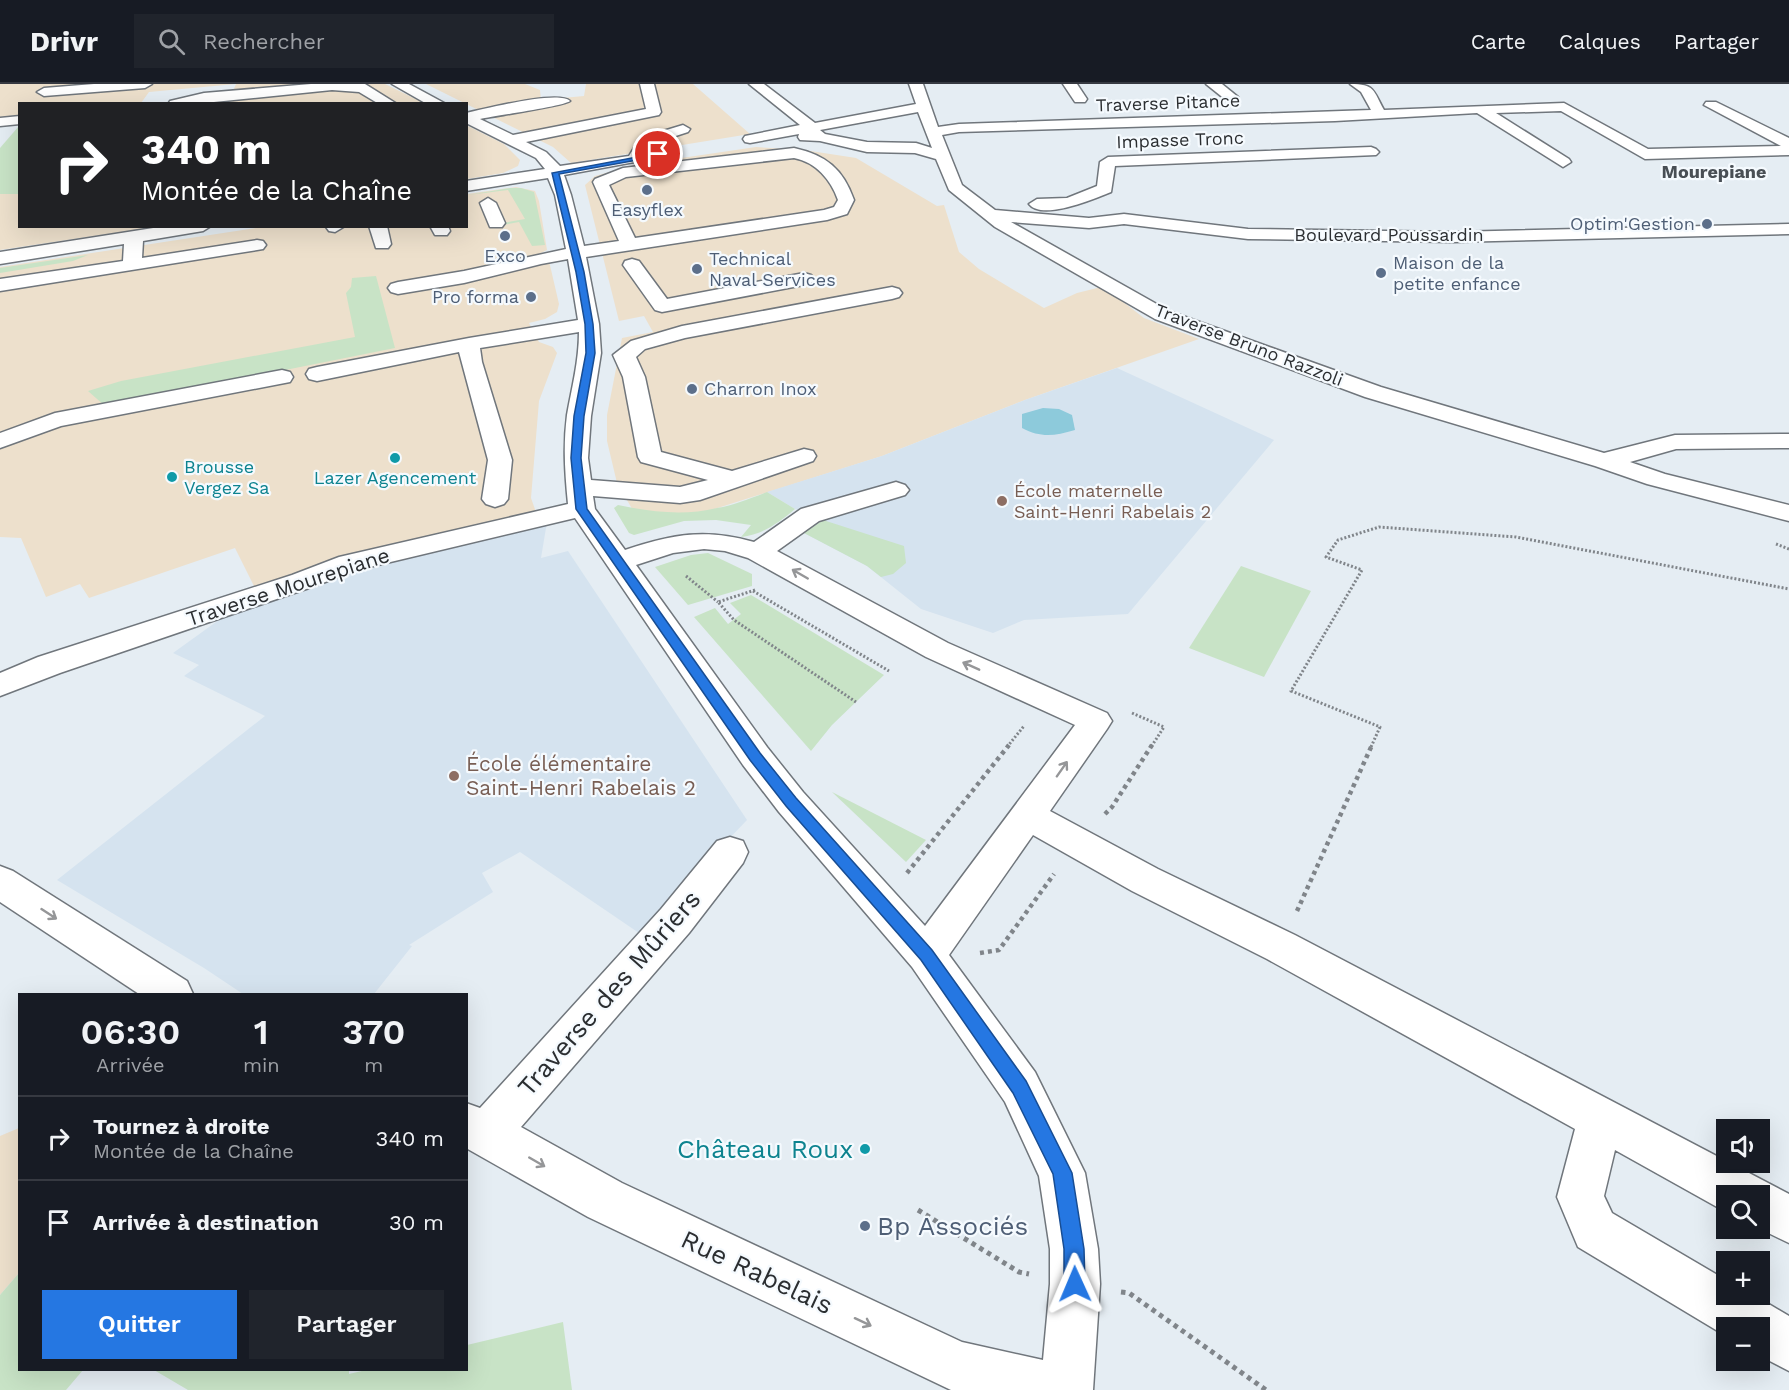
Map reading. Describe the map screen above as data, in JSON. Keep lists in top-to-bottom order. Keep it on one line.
{"streets":{"street":["Traverse Pitance","Impasse Tronc","Boulevard Poussardin","Traverse Bruno Razzoli","Traverse Mourepiane","Traverse des Mûriers","Rue Rabelais"]},"crossings":[["Traverse Pitance","Impasse Tronc"],["Traverse Pitance","Traverse Bruno Razzoli"],["Impasse Tronc","Boulevard Poussardin"],["Impasse Tronc","Traverse Bruno Razzoli"],["Boulevard Poussardin","Traverse Bruno Razzoli"],["Traverse des Mûriers","Rue Rabelais"]],"one_way":["Rue Rabelais"],"districts":["Mourepiane"],"places":["Easyflex","Optim'Gestion","Exco","Technical Naval Services","Maison de la petite enfance","Pro forma","Charron Inox","Lazer Agencement","Brousse Vergez Sa","École maternelle Saint-Henri Rabelais 2","École élémentaire Saint-Henri Rabelais 2","Château Roux","Bp Associés"],"page":{"header":"Drivr","search":"Rechercher","nav":["Carte","Calques","Partager"],"turn":["340 m","Montée de la Chaîne"],"eta":["06:30","Arrivée","1","min","370","m"],"list":[{"name":"Tournez à droite","note":"Montée de la Chaîne","value":"340 m"},{"name":"Arrivée à destination","value":"30 m"}],"map_buttons":["+","−"],"buttons":["Quitter","Partager"]}}
